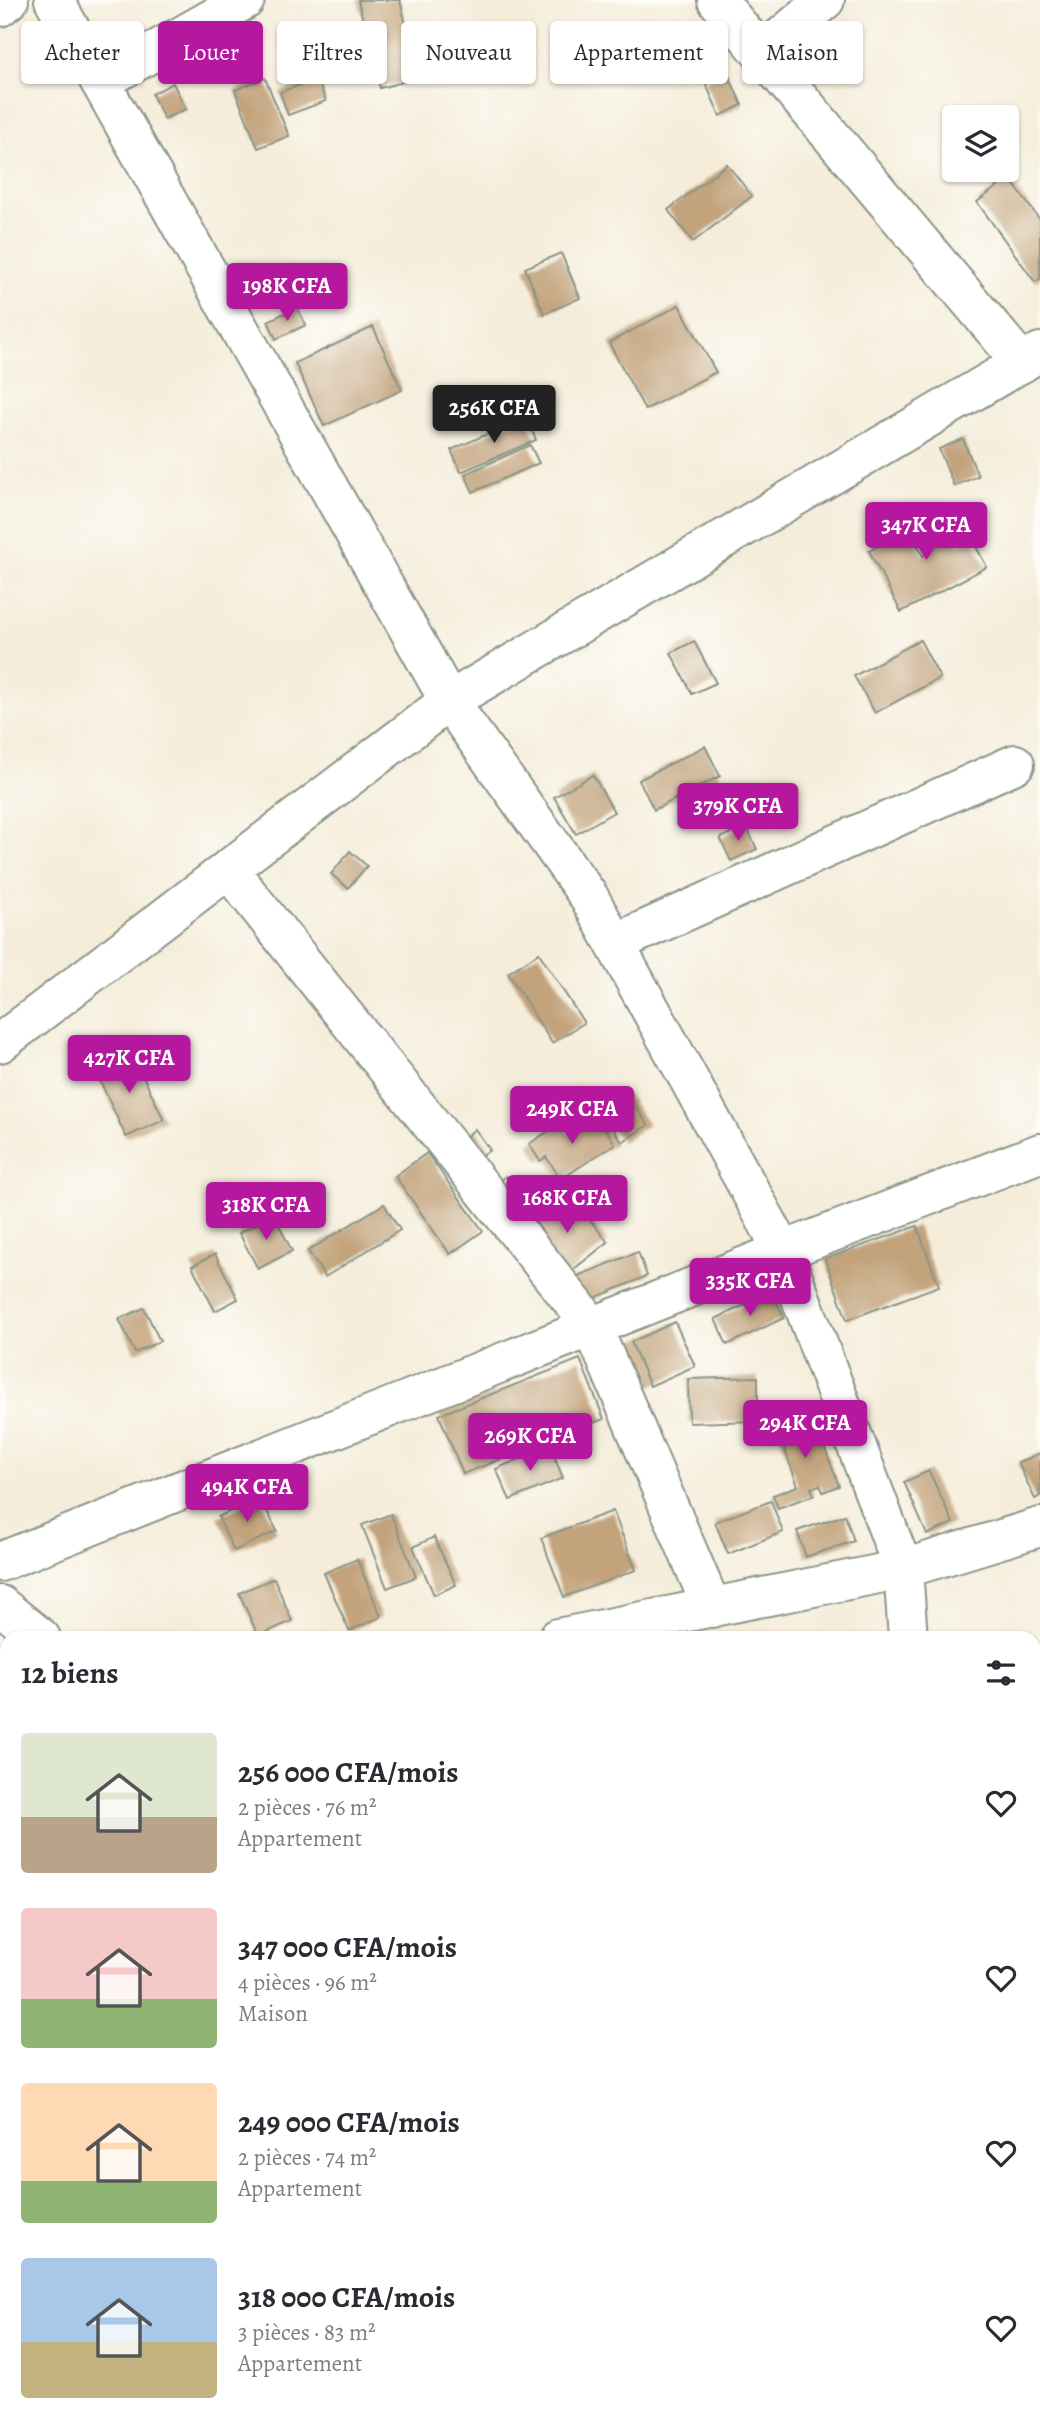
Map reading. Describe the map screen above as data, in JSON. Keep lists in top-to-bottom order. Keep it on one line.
{"page":{"chip":["Acheter","Louer","Filtres","Nouveau","Appartement","Maison"],"price":["198K CFA","256K CFA","347K CFA","379K CFA","427K CFA","249K CFA","168K CFA","318K CFA","335K CFA","294K CFA","269K CFA","494K CFA"],"heading":"12 biens","list":[{"name":"256 000 CFA/mois","note":"2 pièces · 76 m² · Appartement"},{"name":"347 000 CFA/mois","note":"4 pièces · 96 m² · Maison"},{"name":"249 000 CFA/mois","note":"2 pièces · 74 m² · Appartement"},{"name":"318 000 CFA/mois","note":"3 pièces · 83 m² · Appartement"}]}}
